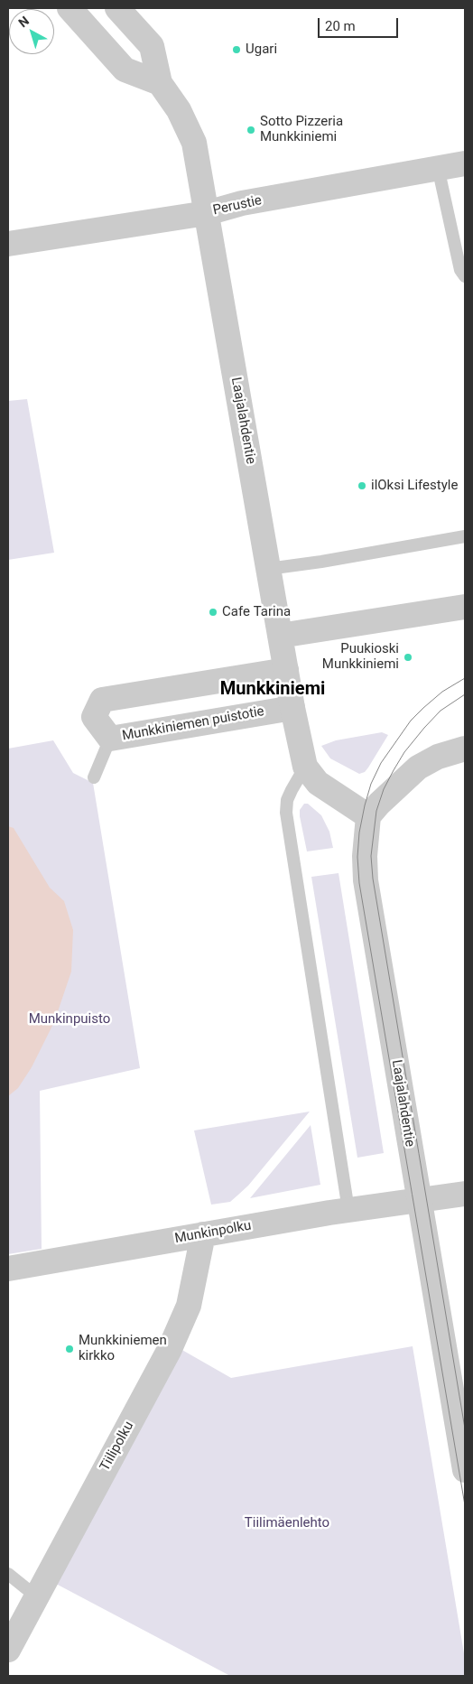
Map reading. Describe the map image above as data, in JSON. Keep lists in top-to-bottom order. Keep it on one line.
{"streets":{"street":["Perustie","Laajalahdentie","Munkkiniemen puistotie","Munkinpolku","Tiilipolku"]},"crossings":[["Perustie","Laajalahdentie"],["Laajalahdentie","Munkkiniemen puistotie"],["Laajalahdentie","Munkinpolku"],["Munkinpolku","Tiilipolku"]],"districts":["Munkkiniemi"],"parks":["Munkinpuisto","Tiilimäenlehto"],"places":["Ugari","Sotto Pizzeria Munkkiniemi","ilOksi Lifestyle","Cafe Tarina","Puukioski Munkkiniemi","Munkkiniemen kirkko"],"scale_bar":"20 m","north":"top left"}
